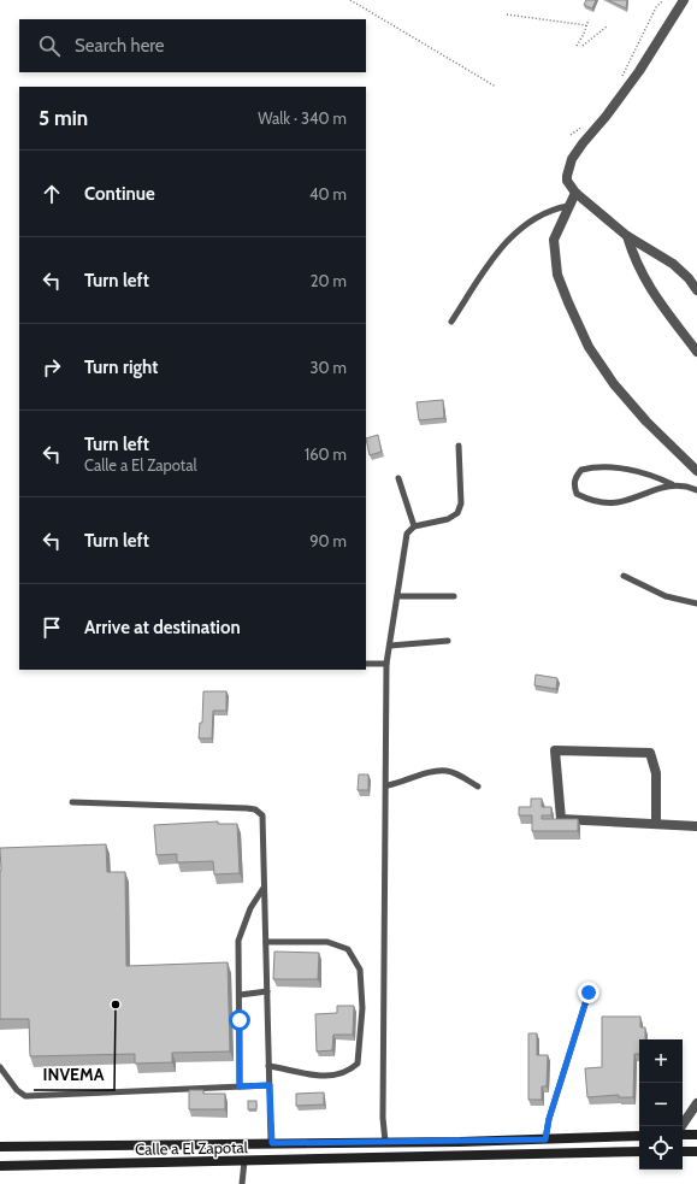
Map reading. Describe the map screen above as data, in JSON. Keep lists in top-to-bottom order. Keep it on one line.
{"streets":{"street":["Calle a El Zapotal"]},"places":["INVEMA"],"page":{"search":"Search here","heading":["5 min","Walk · 340 m"],"list":[["Continue","40 m"],["Turn left","20 m"],["Turn right","30 m"],["Turn left","Calle a El Zapotal","160 m"],["Turn left","90 m"],"Arrive at destination"],"map_buttons":["+","−"]}}
